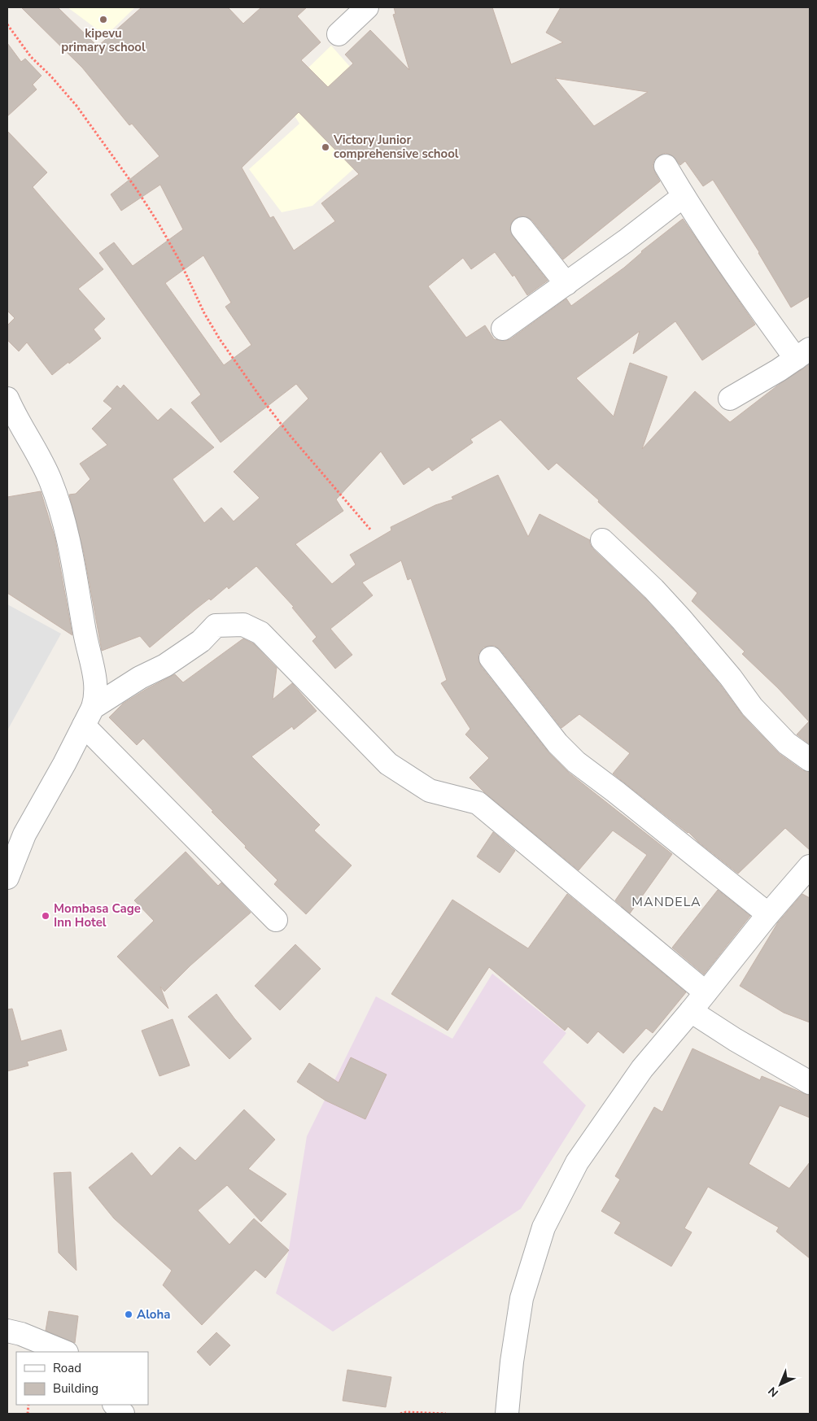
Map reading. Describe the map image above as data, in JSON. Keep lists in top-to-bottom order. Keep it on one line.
{"districts":["MANDELA"],"places":["kipevu primary school","Victory Junior comprehensive school","Mombasa Cage Inn Hotel","Aloha"],"legend":["Road","Building"],"north":"bottom left"}
